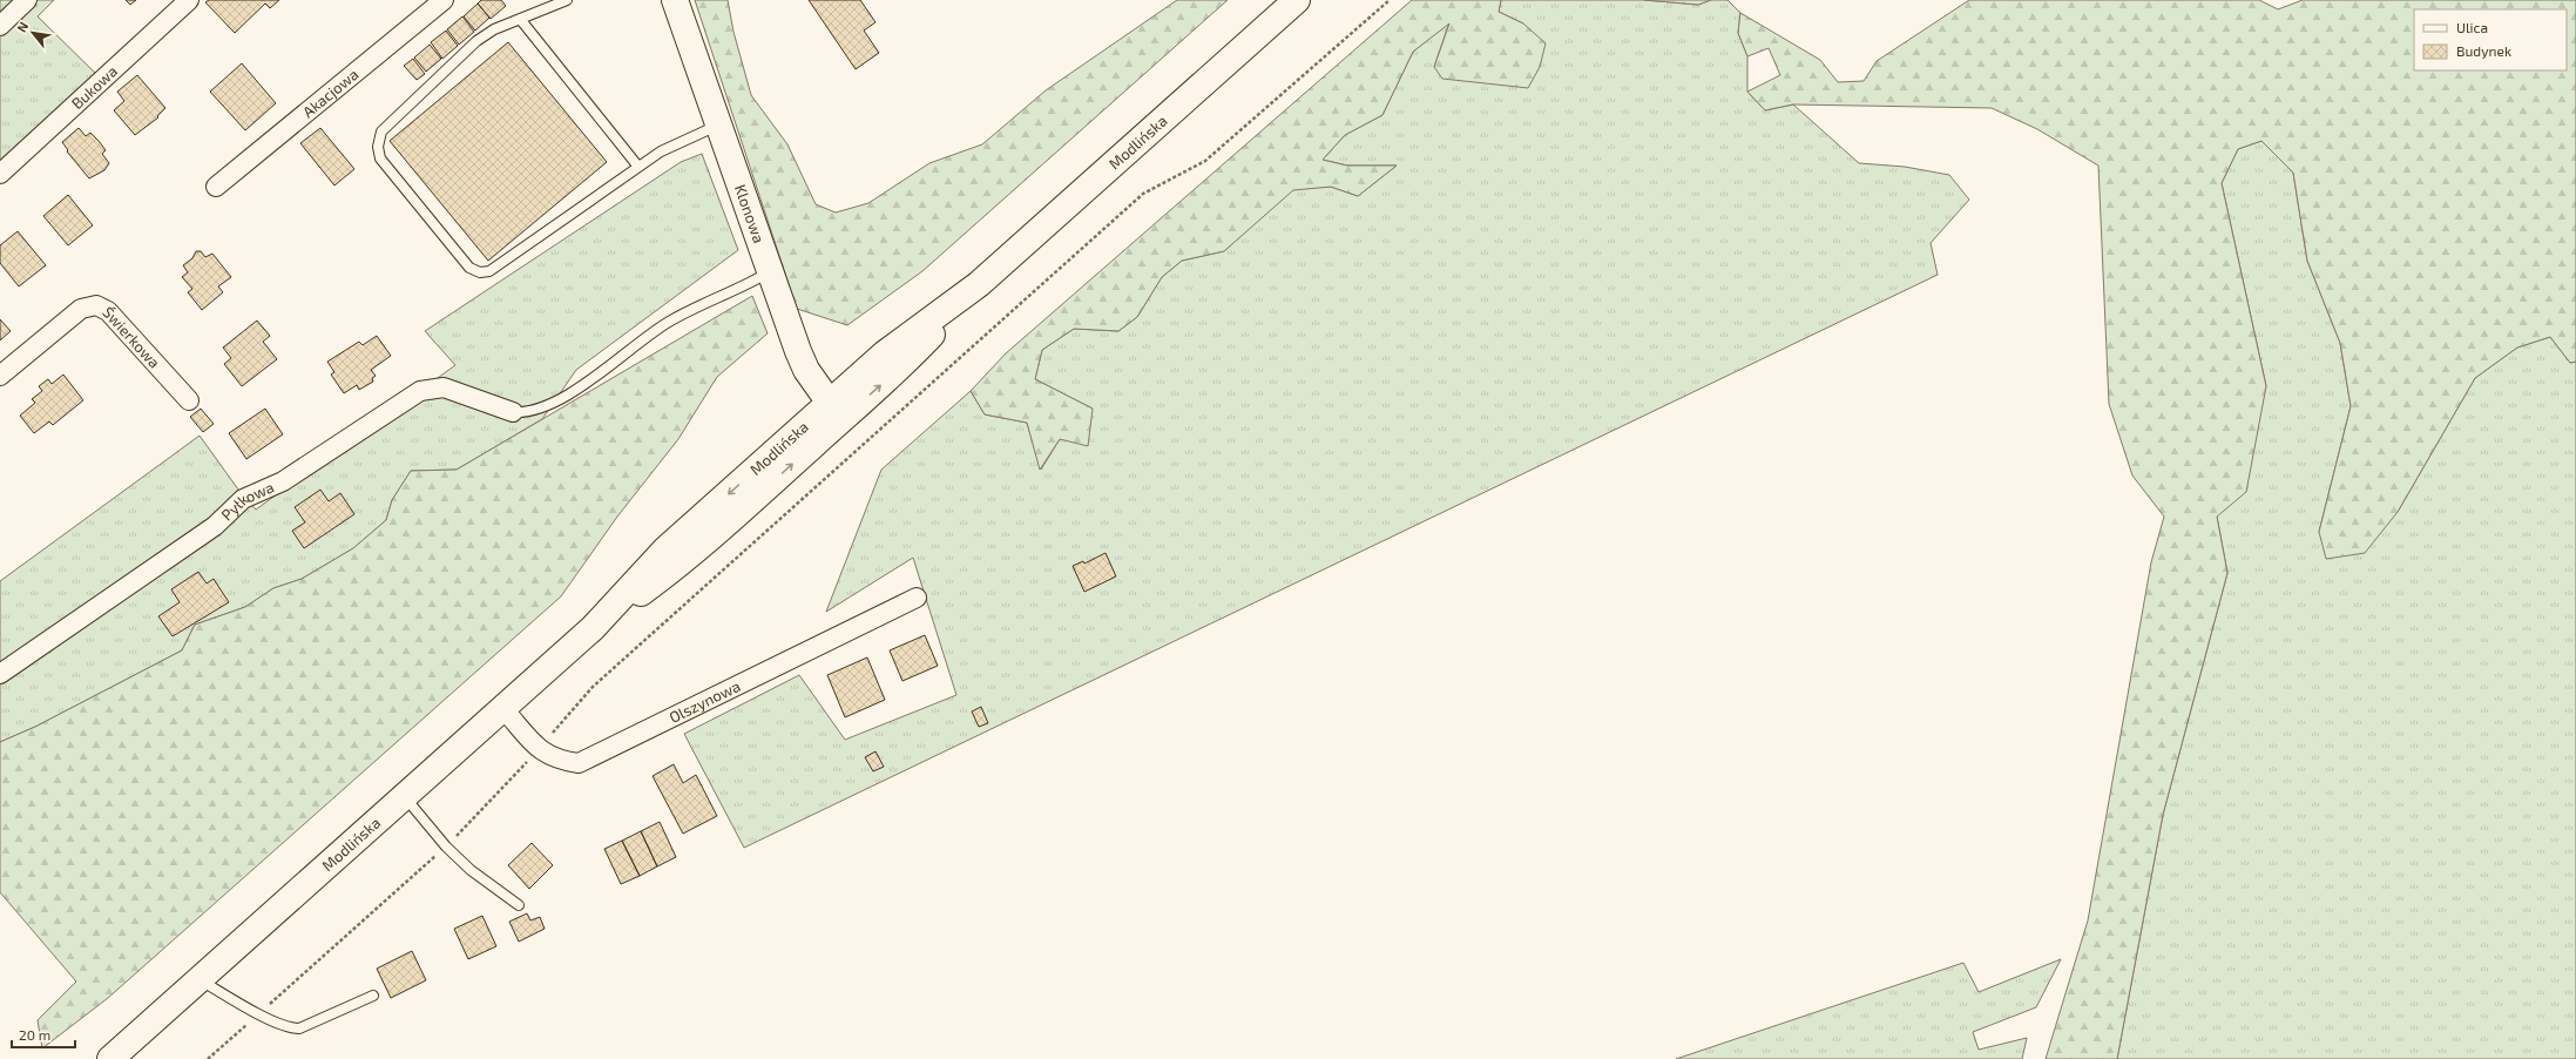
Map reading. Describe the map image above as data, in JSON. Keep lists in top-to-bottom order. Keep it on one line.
{"streets":{"main road":["Modlińska","Klonowa"],"street":["Bukowa","Akacjowa","Świerkowa","Pyłkowa","Olszynowa"]},"crossings":[["Modlińska","Klonowa"],["Modlińska","Olszynowa"]],"legend":["Ulica","Budynek"],"scale_bar":"20 m","north":"top left"}
